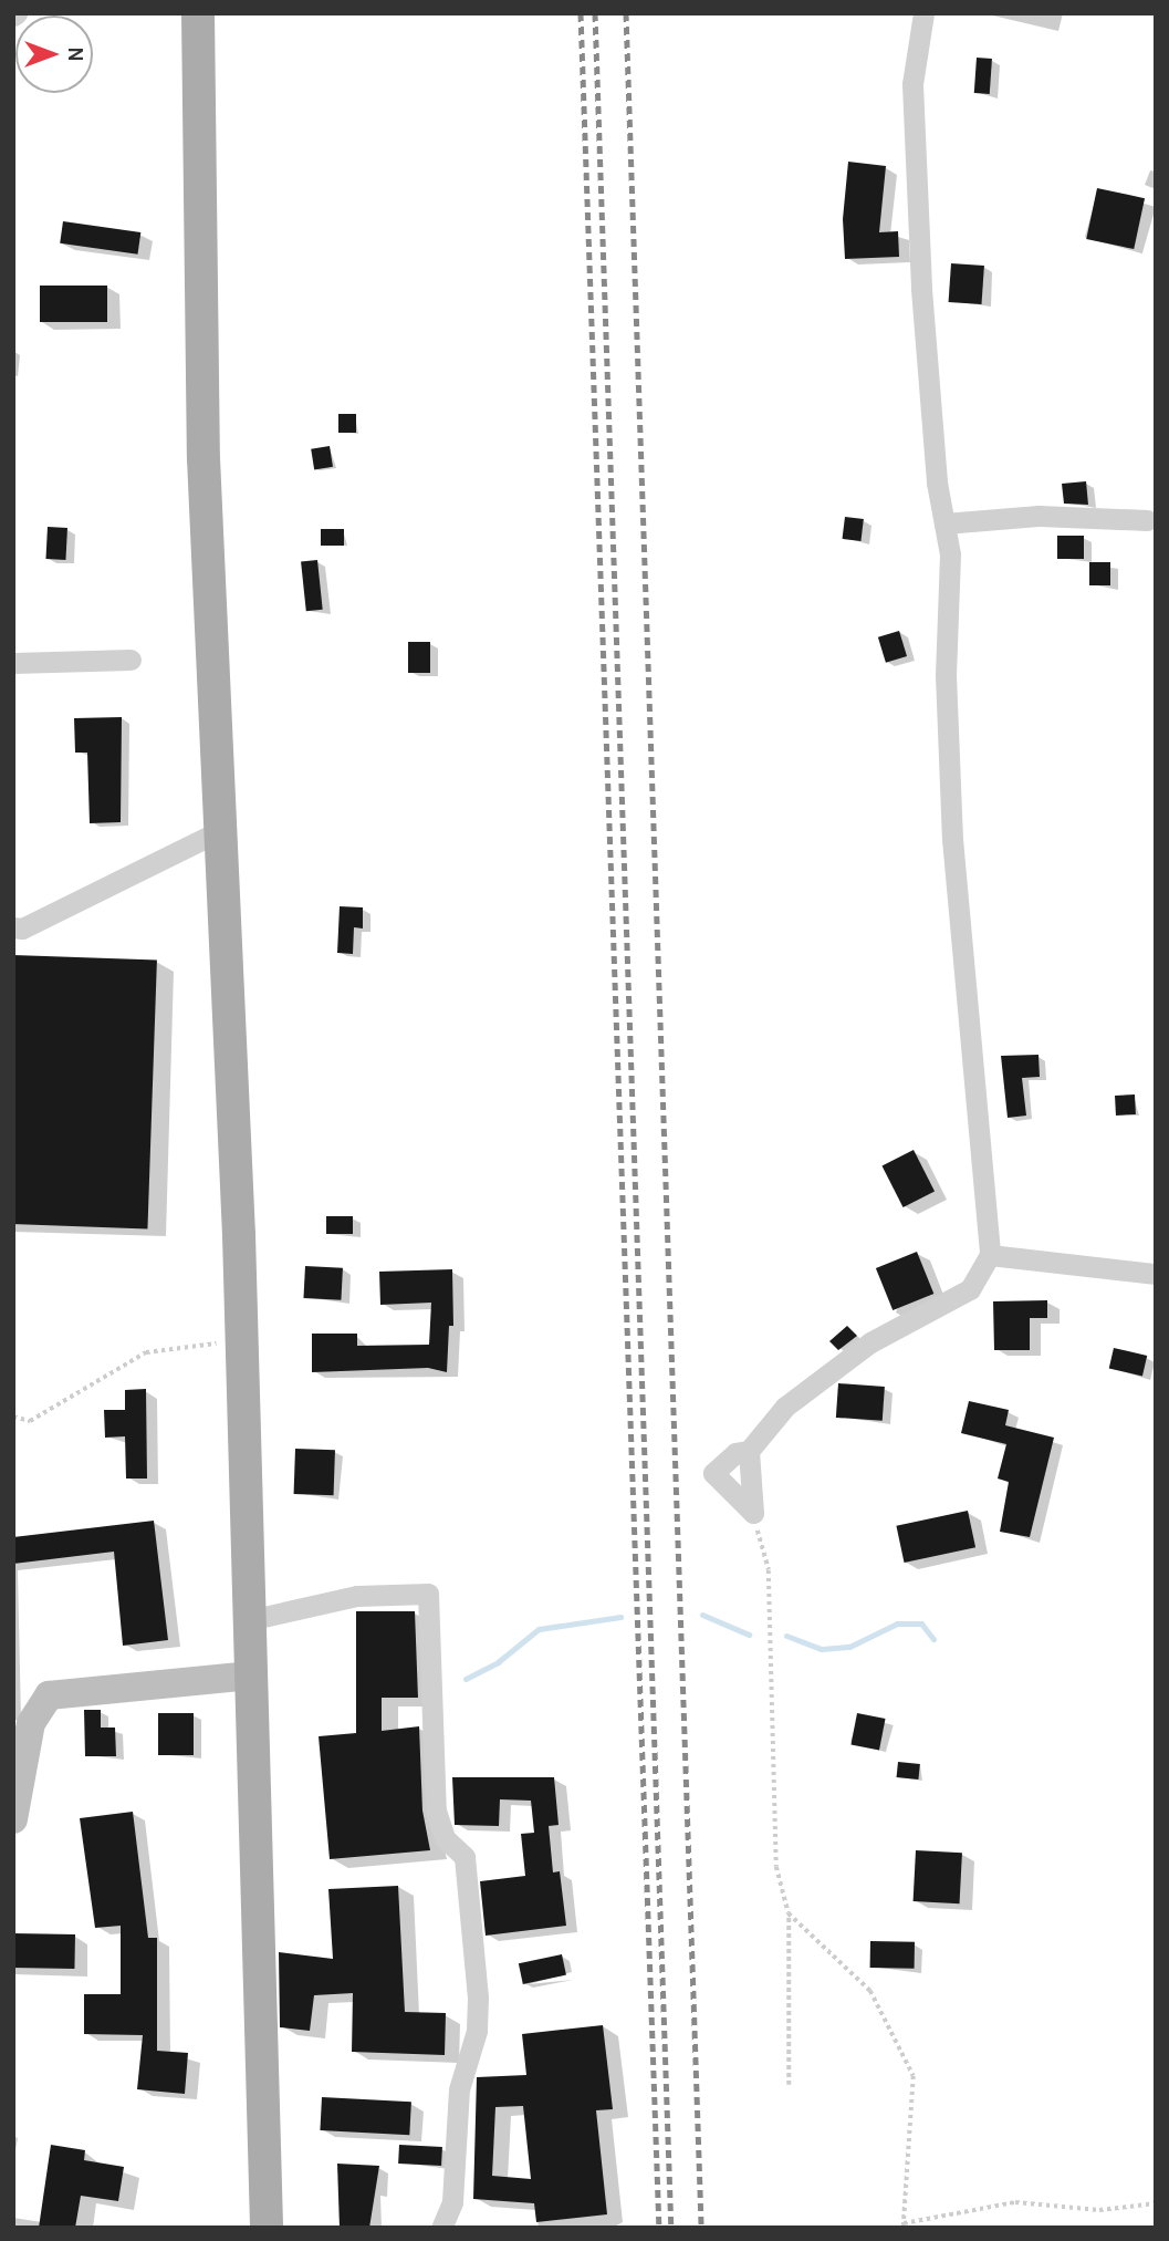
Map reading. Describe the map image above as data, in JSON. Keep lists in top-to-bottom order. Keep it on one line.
{"north":"right"}
